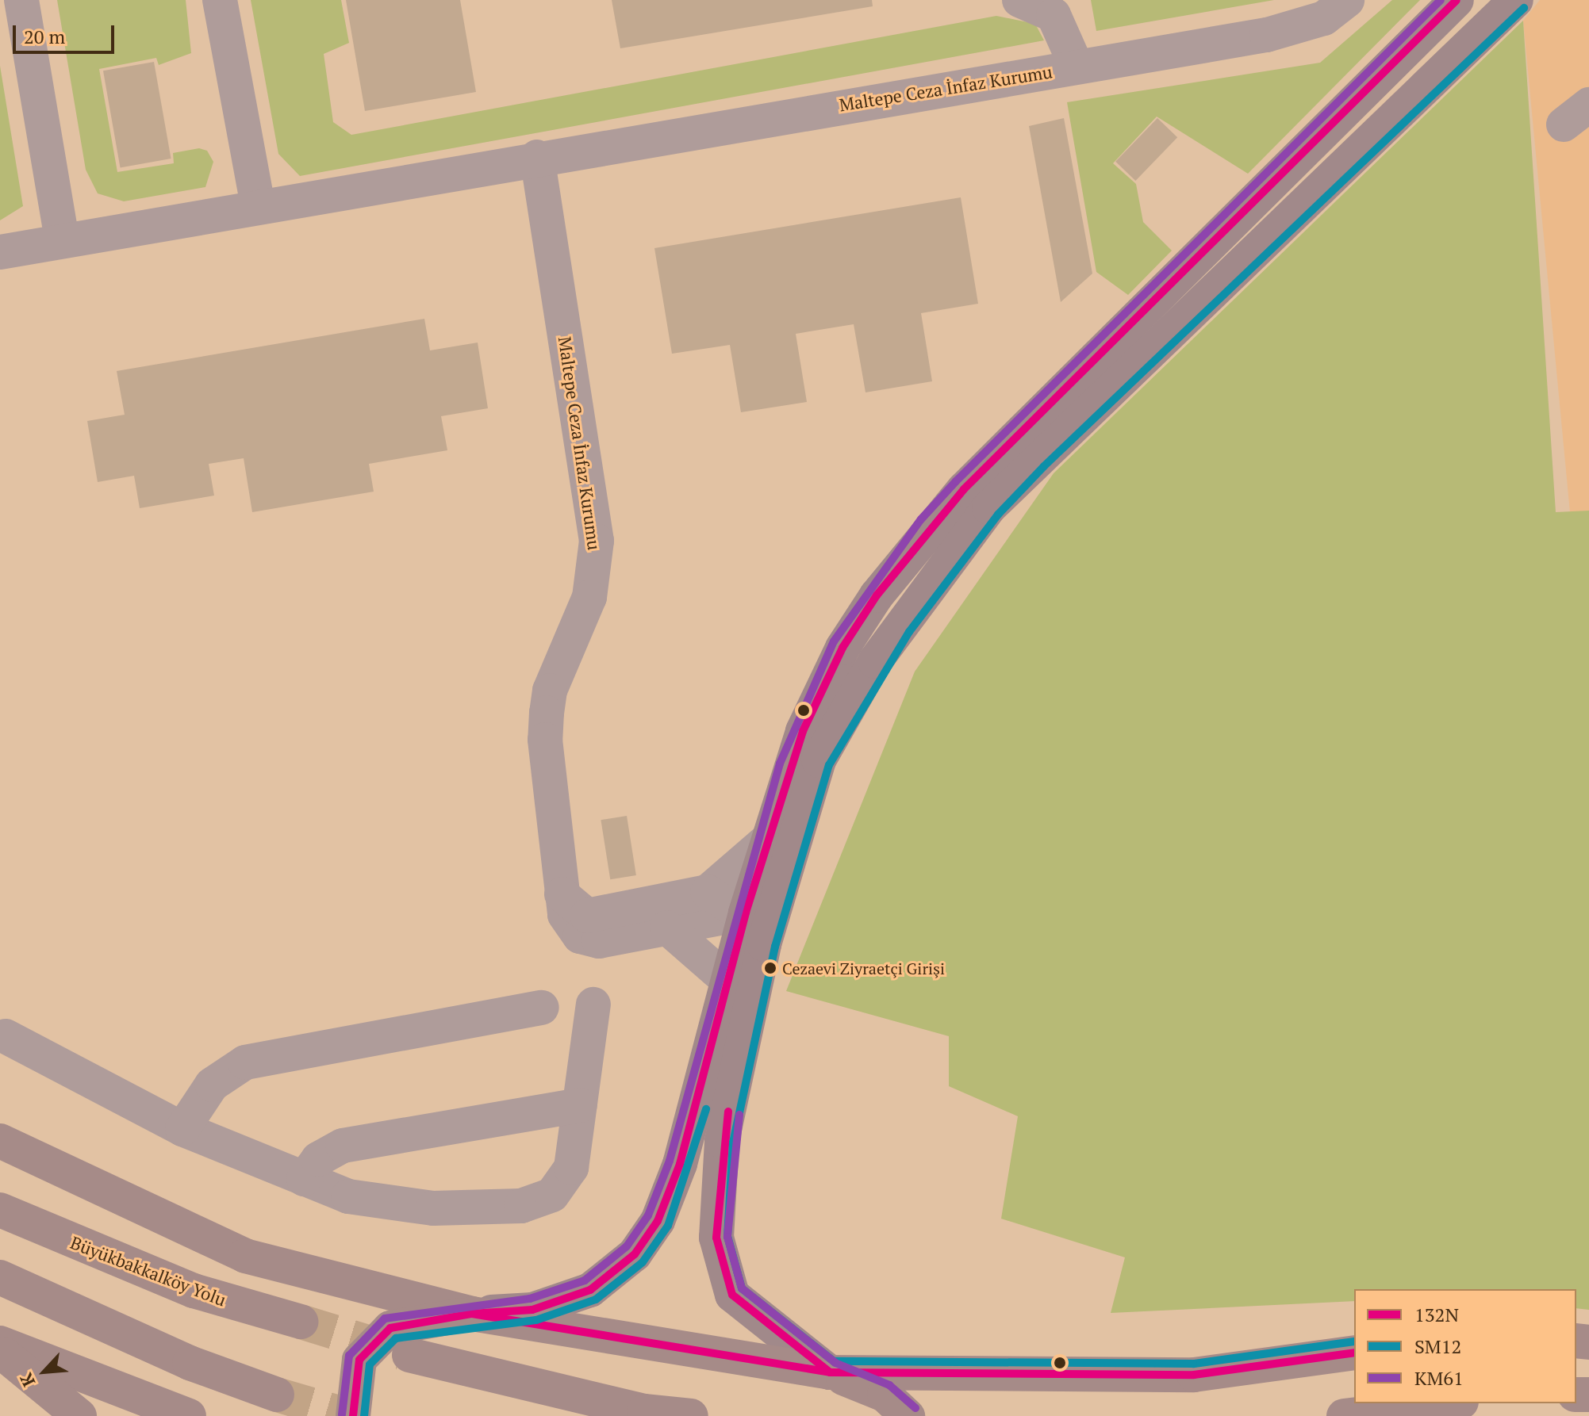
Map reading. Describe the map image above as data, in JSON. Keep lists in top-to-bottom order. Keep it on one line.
{"streets":{"highway":["Büyükbakkalköy Yolu"],"lane":["Maltepe Ceza İnfaz Kurumu"]},"places":["Cezaevi Ziyraetçi Girişi"],"lines":["transit line 132N","transit line KM61","transit line SM12"],"legend":["132N","SM12","KM61"],"scale_bar":"20 m","north":"bottom left"}
